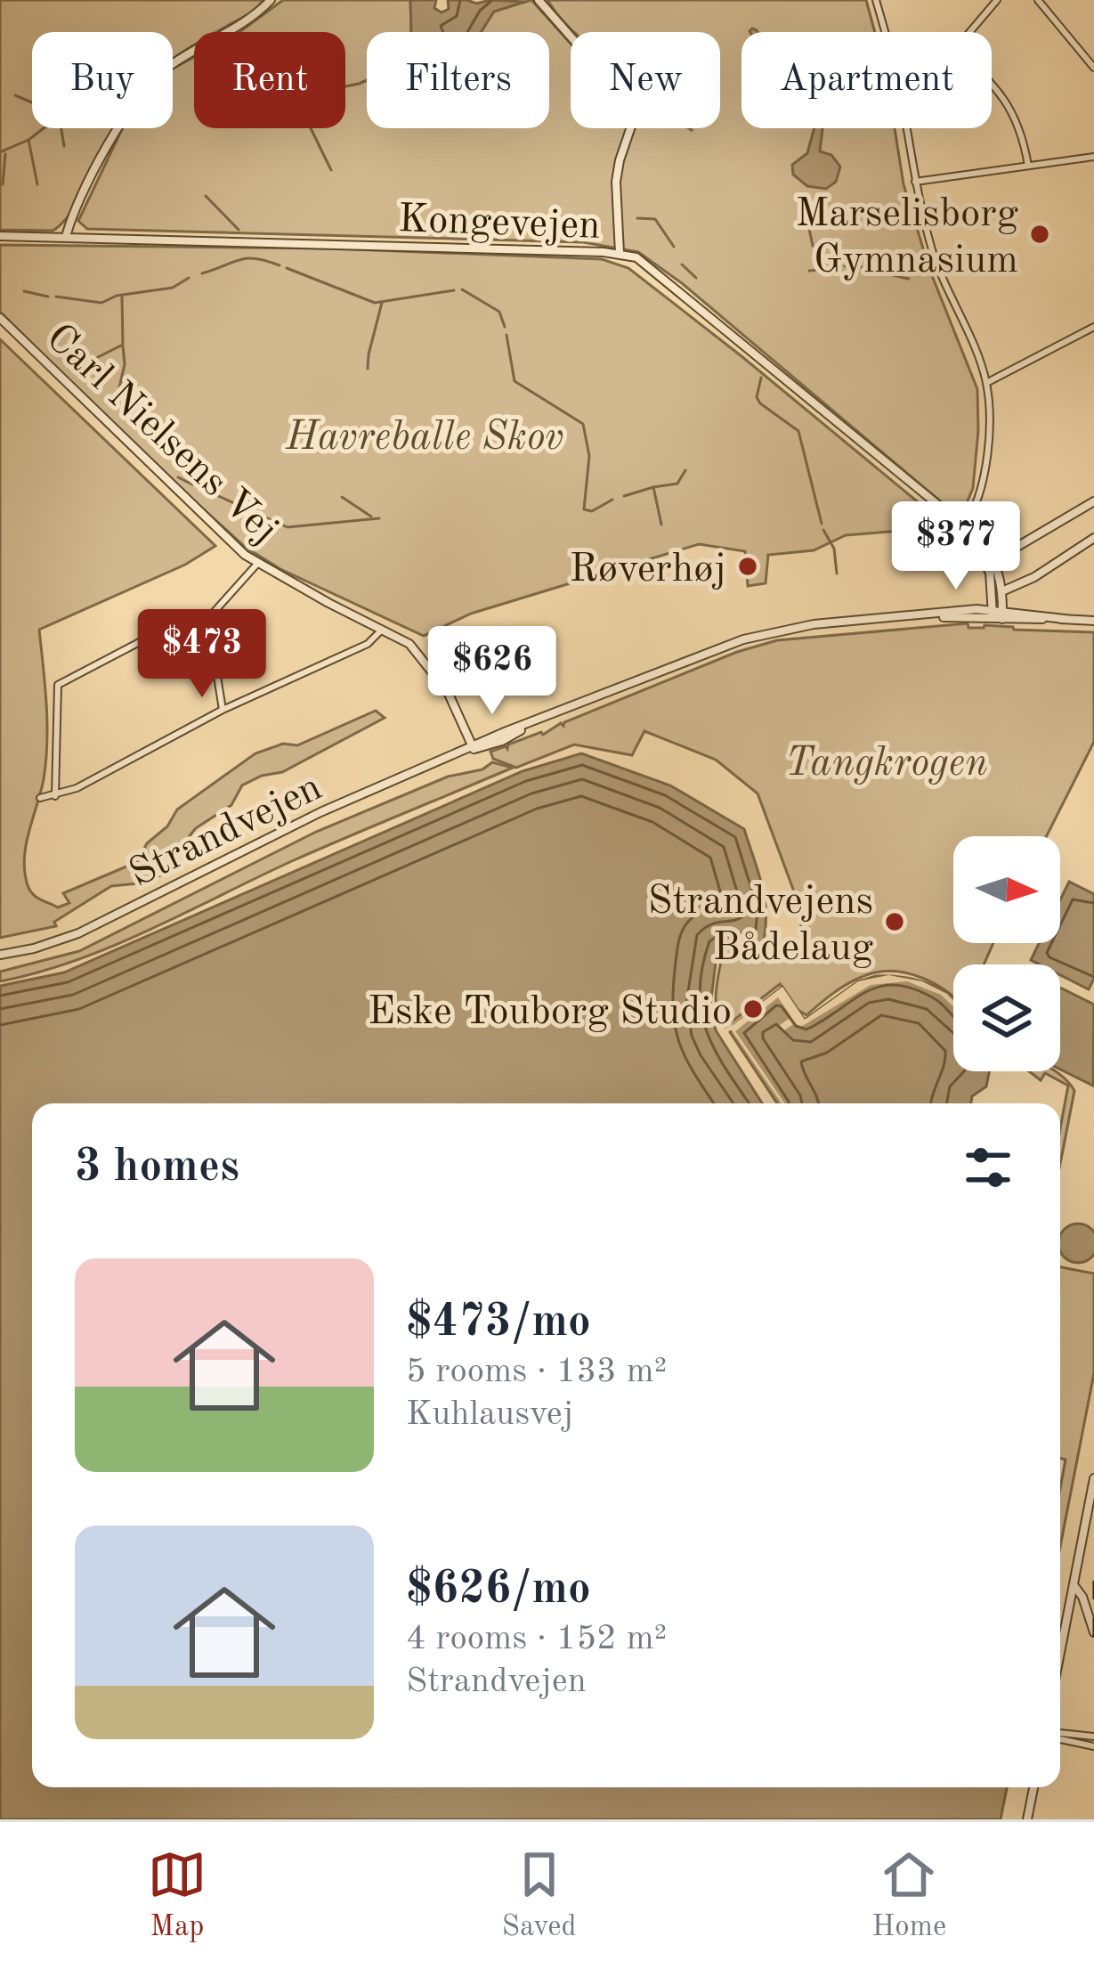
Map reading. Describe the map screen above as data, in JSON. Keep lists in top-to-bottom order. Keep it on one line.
{"streets":{"street":["Kongevejen","Carl Nielsens Vej","Strandvejen"]},"crossings":[["Carl Nielsens Vej","Strandvejen"]],"parks":["Havreballe Skov","Tangkrogen"],"places":["Marselisborg Gymnasium","Røverhøj","Strandvejens Bådelaug","Eske Touborg Studio"],"north":"right","page":{"chip":["Buy","Rent","Filters","New","Apartment"],"price":["$377","$473","$626"],"heading":"3 homes","list":[{"name":"$473/mo","note":"5 rooms · 133 m² · Kuhlausvej"},{"name":"$626/mo","note":"4 rooms · 152 m² · Strandvejen"}],"tabs":["Map","Saved","Home"]}}
